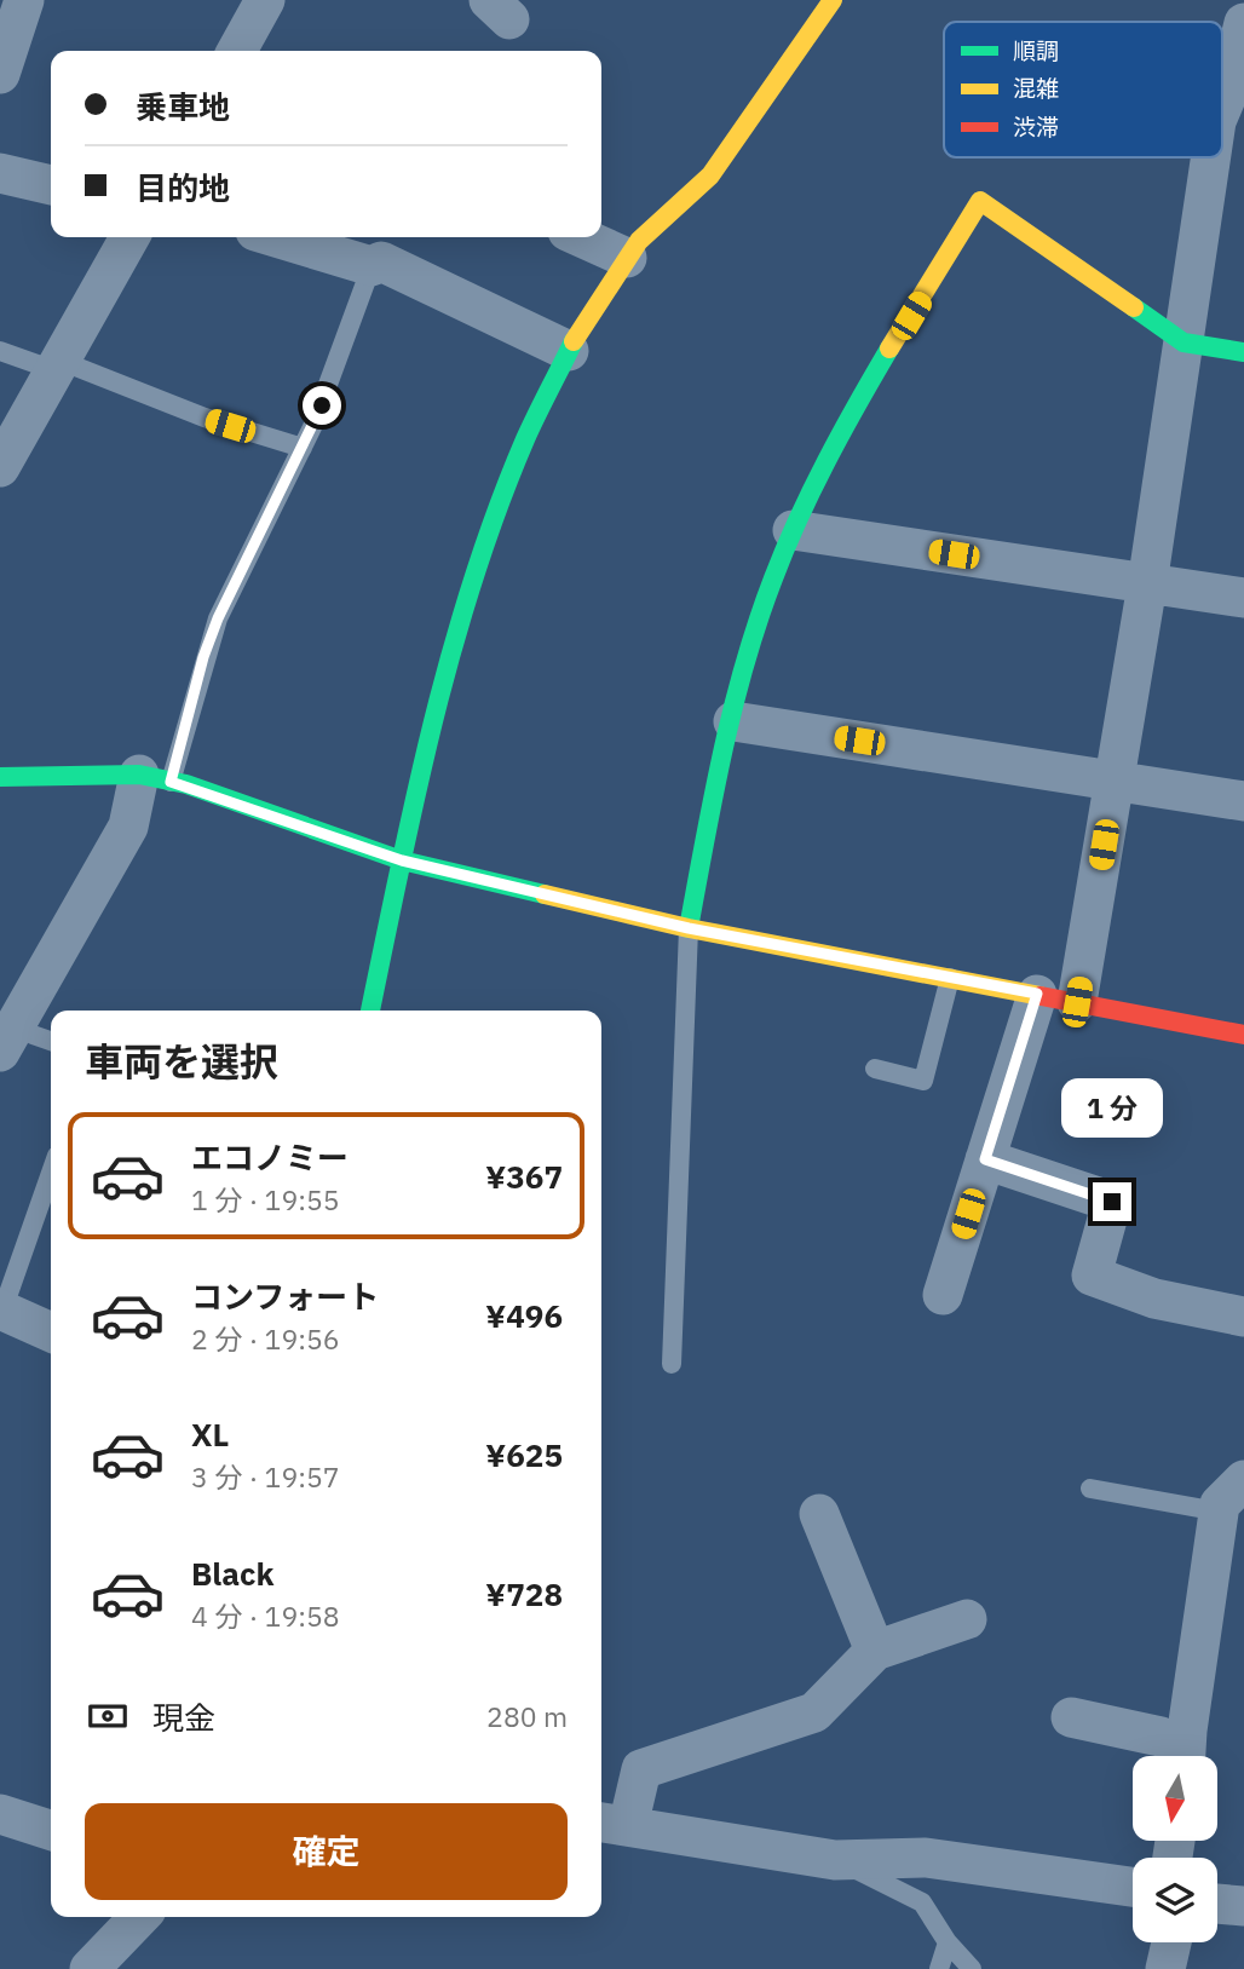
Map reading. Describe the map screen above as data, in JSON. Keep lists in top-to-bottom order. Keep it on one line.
{"legend":["順調","混雑","渋滞"],"north":"bottom","page":{"banner":["乗車地","目的地"],"heading":"車両を選択","bubble":"1 分","list":[{"name":"エコノミー","note":"1 分 · 19:55","value":"¥367"},{"name":"コンフォート","note":"2 分 · 19:56","value":"¥496"},{"name":"XL","note":"3 分 · 19:57","value":"¥625"},{"name":"Black","note":"4 分 · 19:58","value":"¥728"}],"pay":["現金","280 m"],"buttons":"確定"}}
